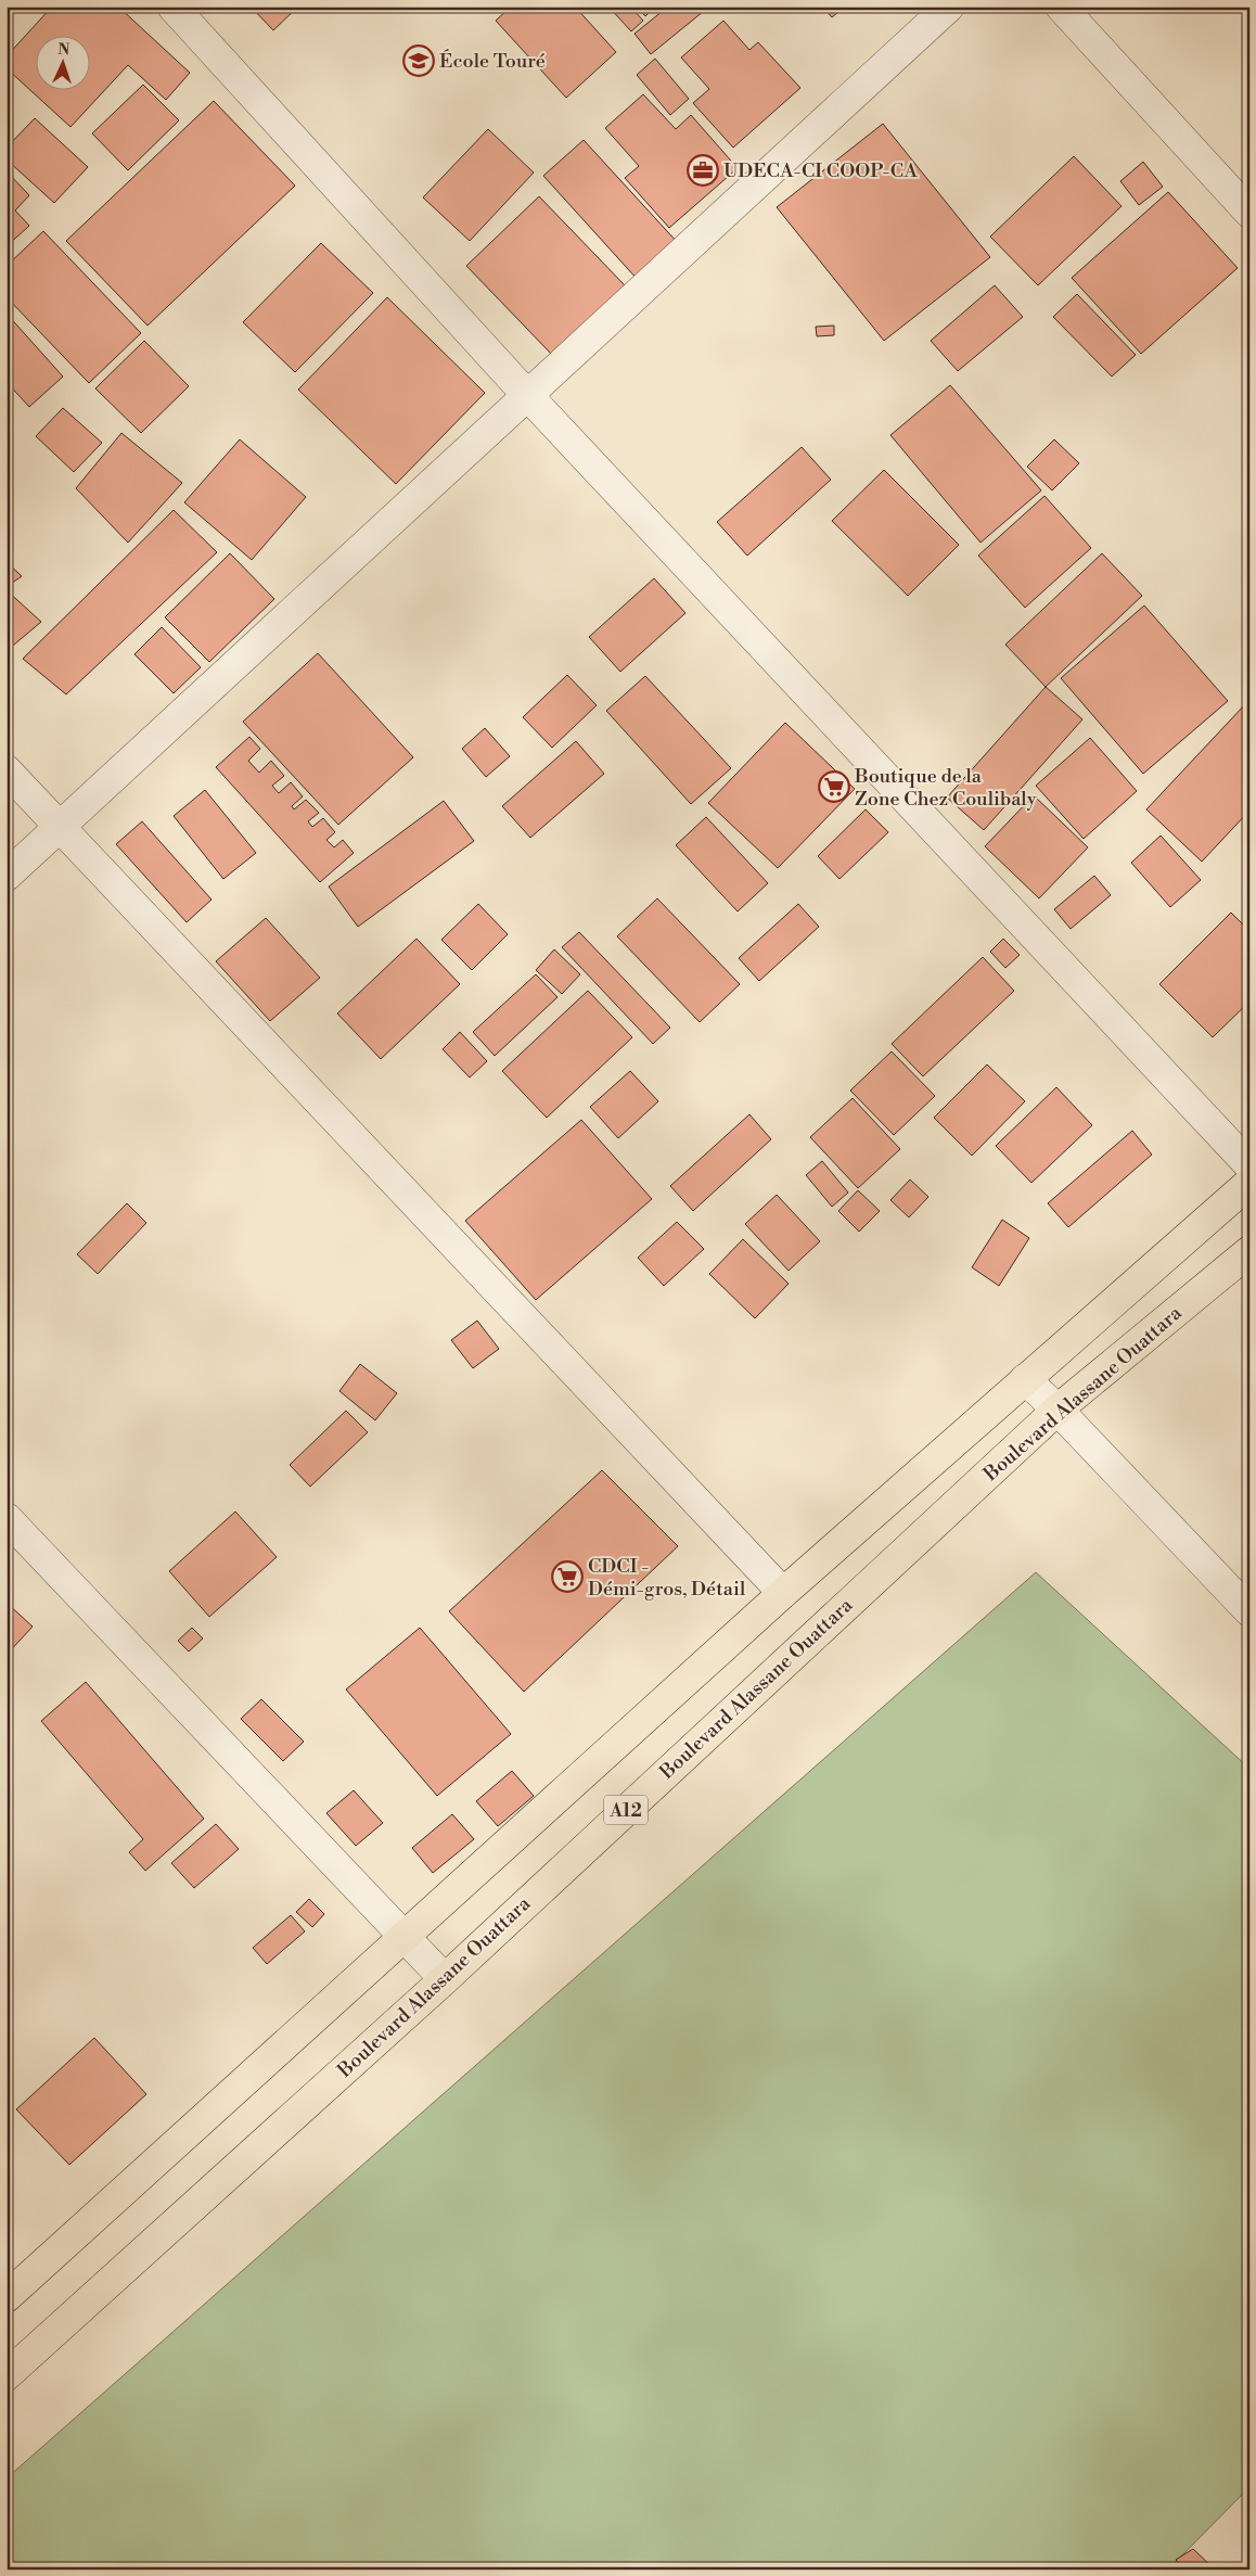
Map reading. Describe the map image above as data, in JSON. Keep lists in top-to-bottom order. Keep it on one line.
{"streets":{"main road":["Boulevard Alassane Ouattara","A12"]},"places":{"school or university":["École Touré"],"office":["UDECA-CI COOP-CA"],"supermarket":["Boutique de la Zone Chez Coulibaly","CDCI - Démi-gros, Détail"]},"north":"top"}
